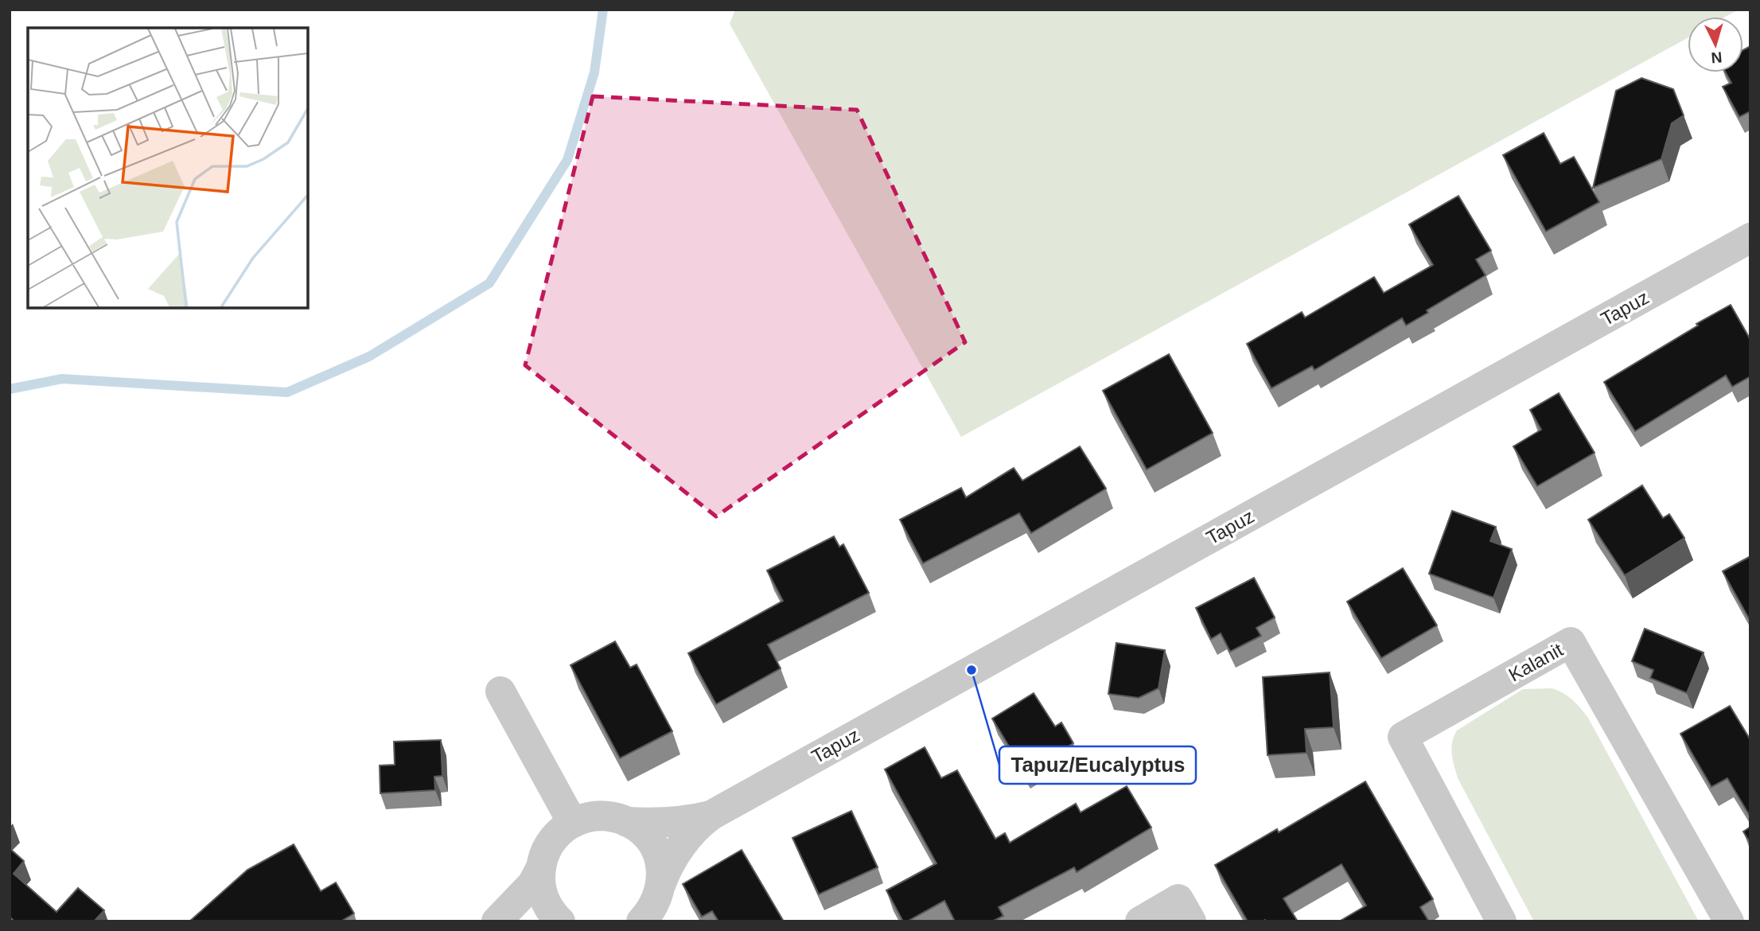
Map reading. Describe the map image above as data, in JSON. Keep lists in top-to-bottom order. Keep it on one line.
{"streets":{"street":["Tapuz","Kalanit"]},"places":["Tapuz/Eucalyptus"],"north":"bottom"}
